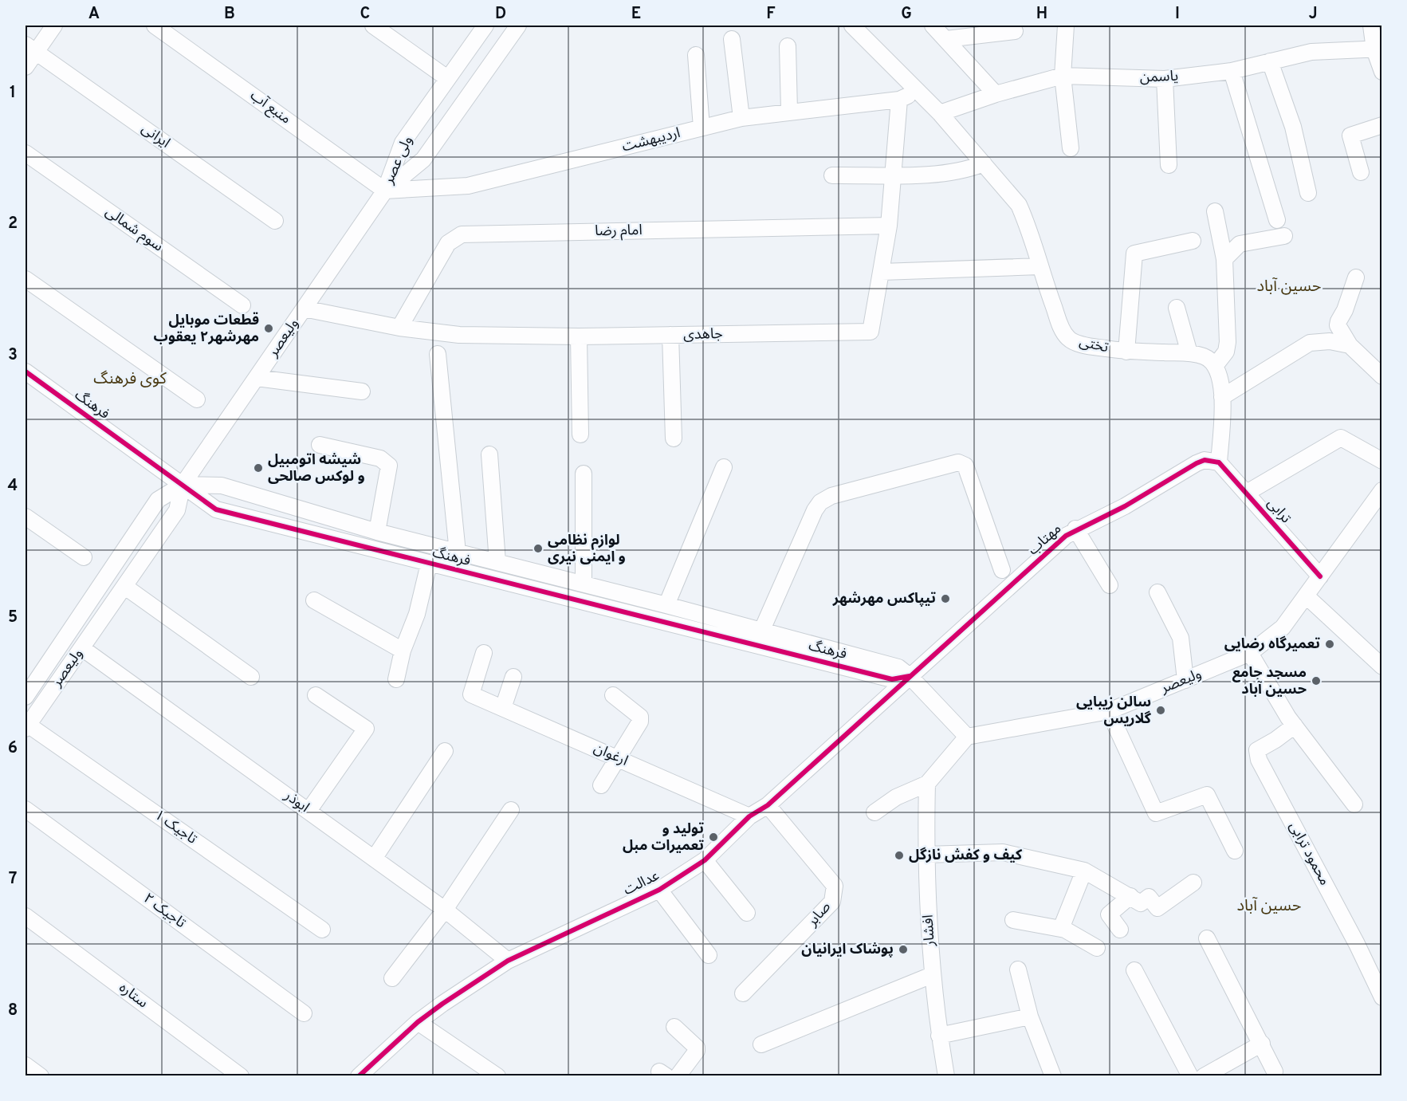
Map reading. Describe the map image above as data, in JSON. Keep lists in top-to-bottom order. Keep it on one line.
{"streets":{"street":["یاسمن","منبع آب","ایرانی","اردیبهشت","ولی عصر","سوم شمالی","امام رضا","جاهدی","ولیعصر","تختی","فرهنگ","ترابی","مهتاب","ارغوان","ابوذر","تاجیک ۱","محمود ترابی","عدالت","تاجیک ۲","صابر","افشار","ستاره"]},"crossings":[["یاسمن","تختی"],["منبع آب","اردیبهشت"],["منبع آب","ولی عصر"],["منبع آب","ولیعصر"],["اردیبهشت","ولی عصر"],["اردیبهشت","جاهدی"],["اردیبهشت","ولیعصر"],["اردیبهشت","تختی"],["ولی عصر","ولیعصر"],["امام رضا","جاهدی"],["جاهدی","ولیعصر"],["ولیعصر","فرهنگ"],["ولیعصر","ترابی"],["ولیعصر","ابوذر"],["ولیعصر","تاجیک ۱"],["فرهنگ","مهتاب"],["فرهنگ","عدالت"],["ترابی","مهتاب"],["مهتاب","عدالت"],["ارغوان","عدالت"],["ابوذر","عدالت"],["عدالت","صابر"]],"districts":["حسین آباد","کوی فرهنگ","حسین آباد"],"places":["قطعات موبایل مهرشهر۲ یعقوب","شیشه اتومبیل و لوکس صالحی","لوازم نظامی و ایمنی نیری","تیپاکس مهرشهر","تعمیرگاه رضایی","مسجد جامع حسین آباد","سالن زیبایی گلاریس","تولید و تعمیرات مبل","کیف و کفش نازگل","پوشاک ایرانیان"],"grid":{"columns":["A","B","C","D","E","F","G","H","I","J"],"rows":["1","2","3","4","5","6","7","8"]}}
